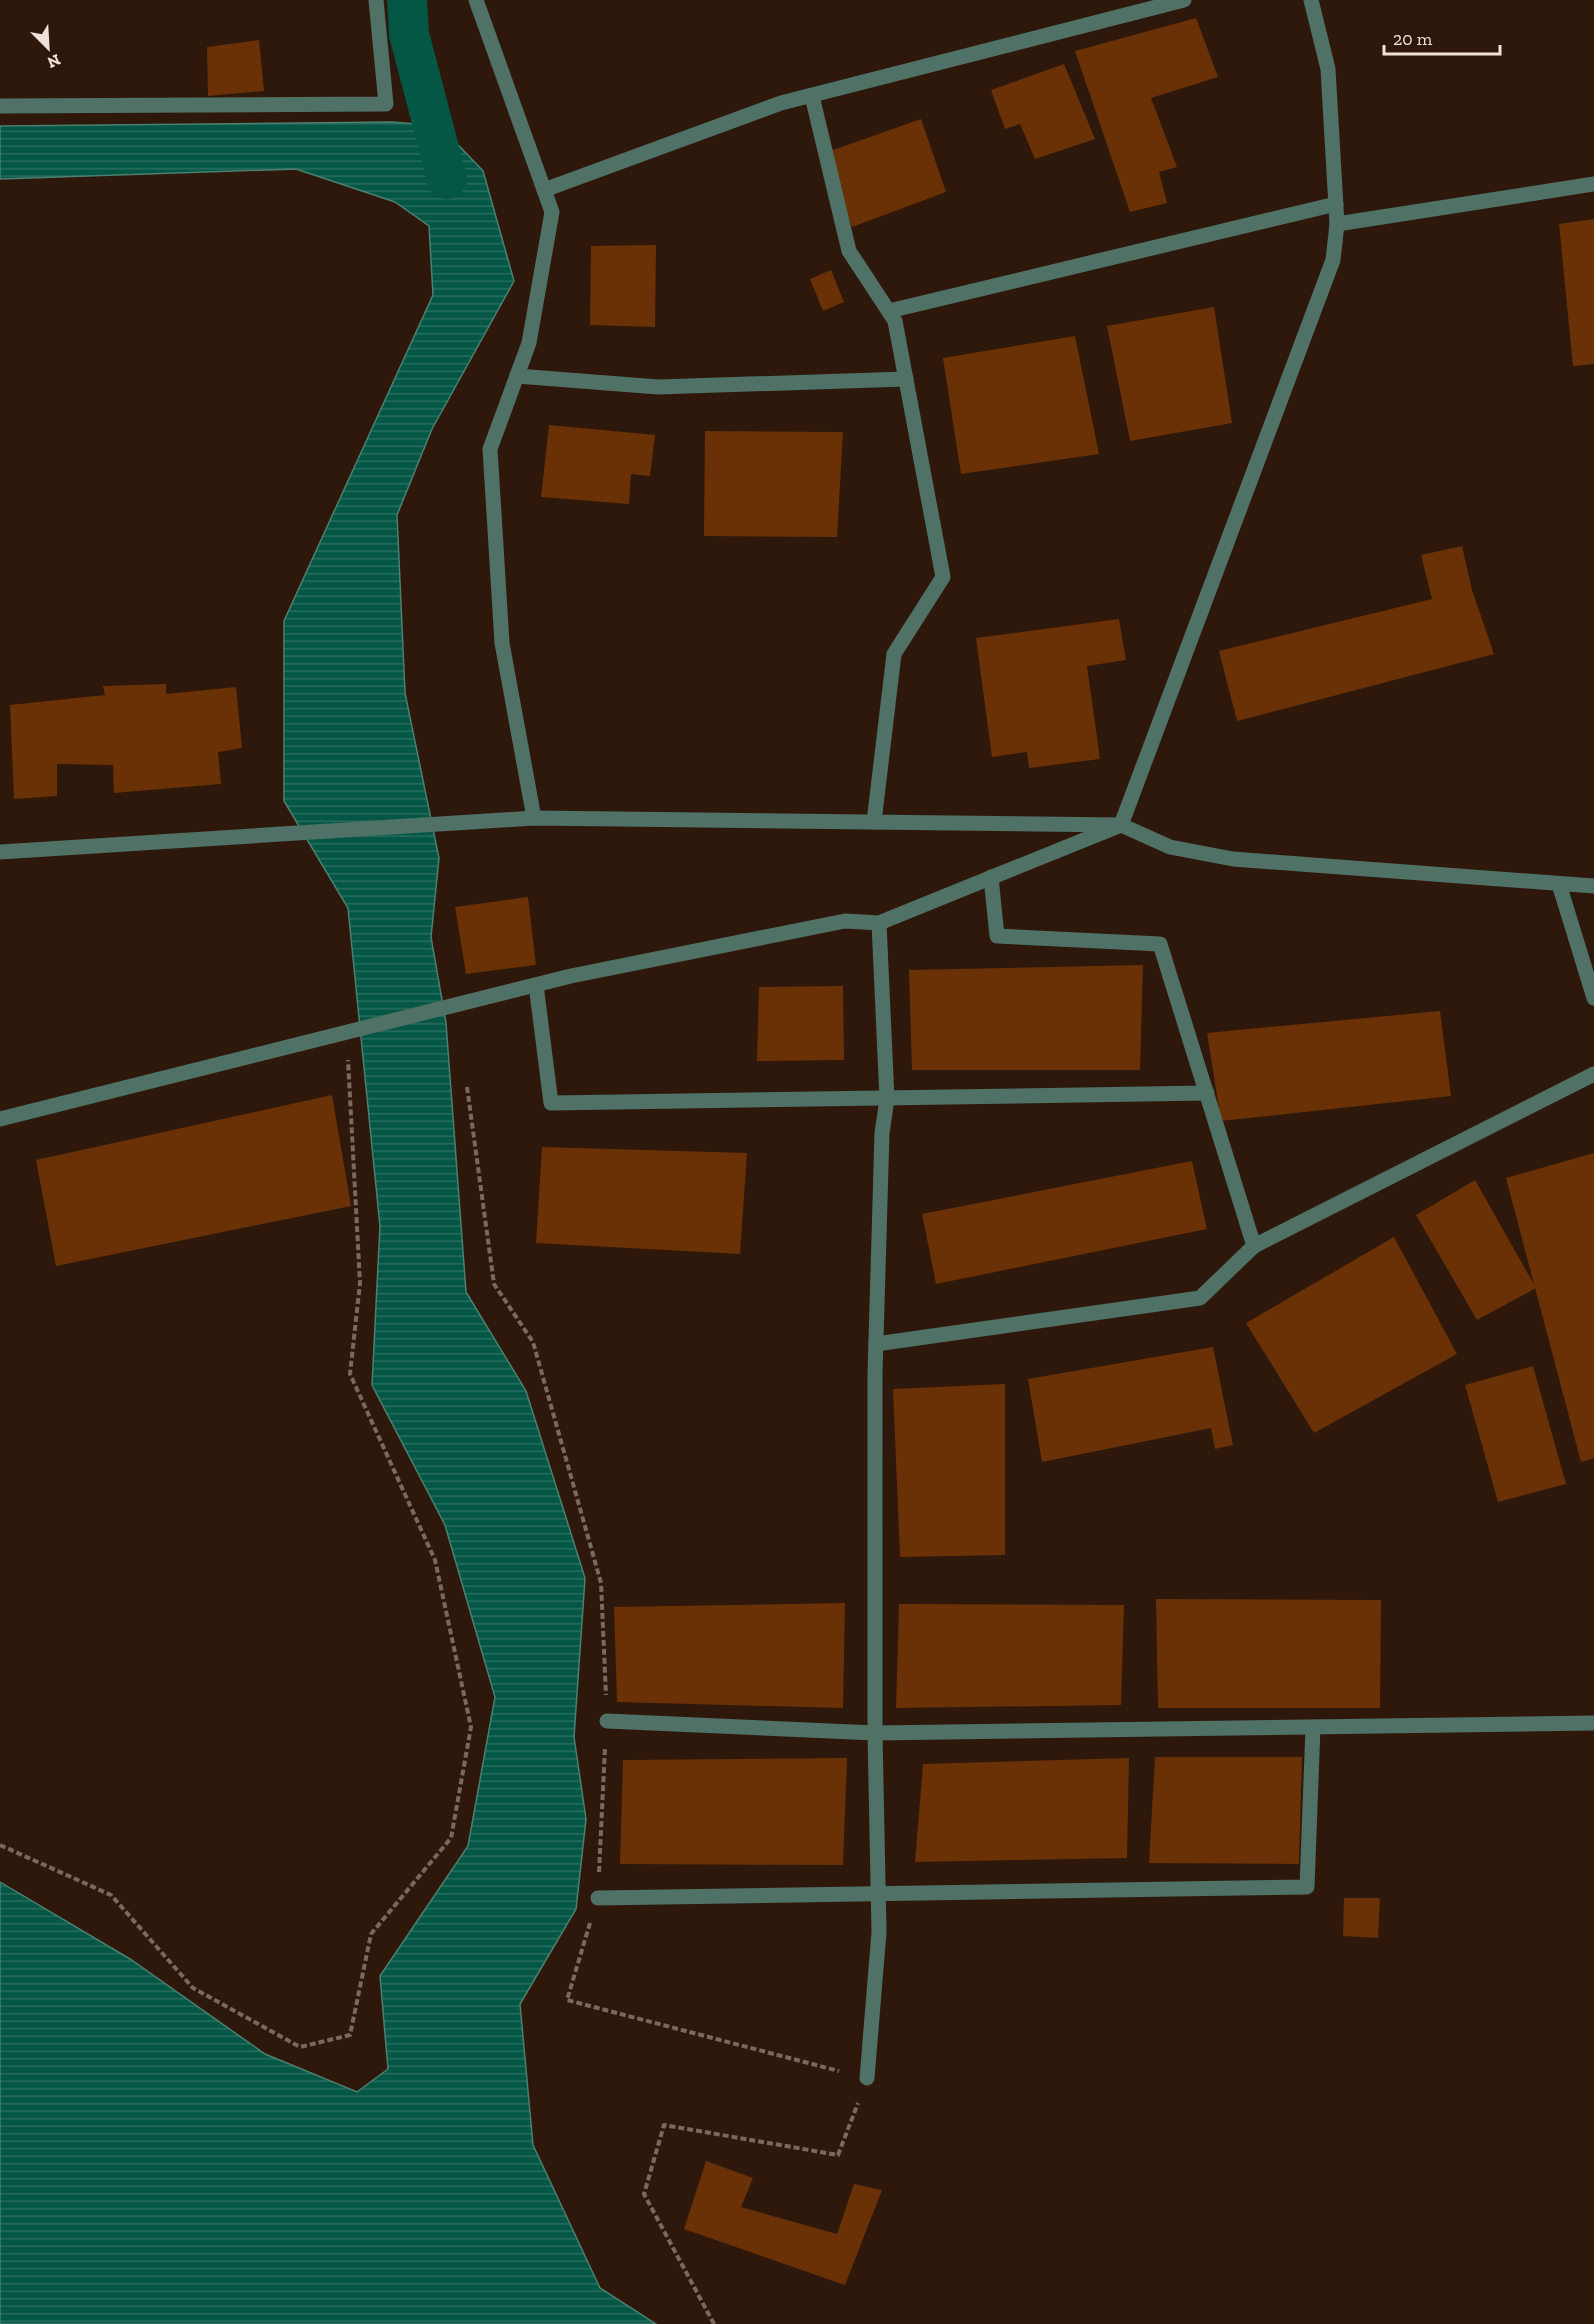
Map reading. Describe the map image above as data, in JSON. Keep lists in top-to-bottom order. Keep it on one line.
{"scale_bar":"20 m","north":"bottom right"}
